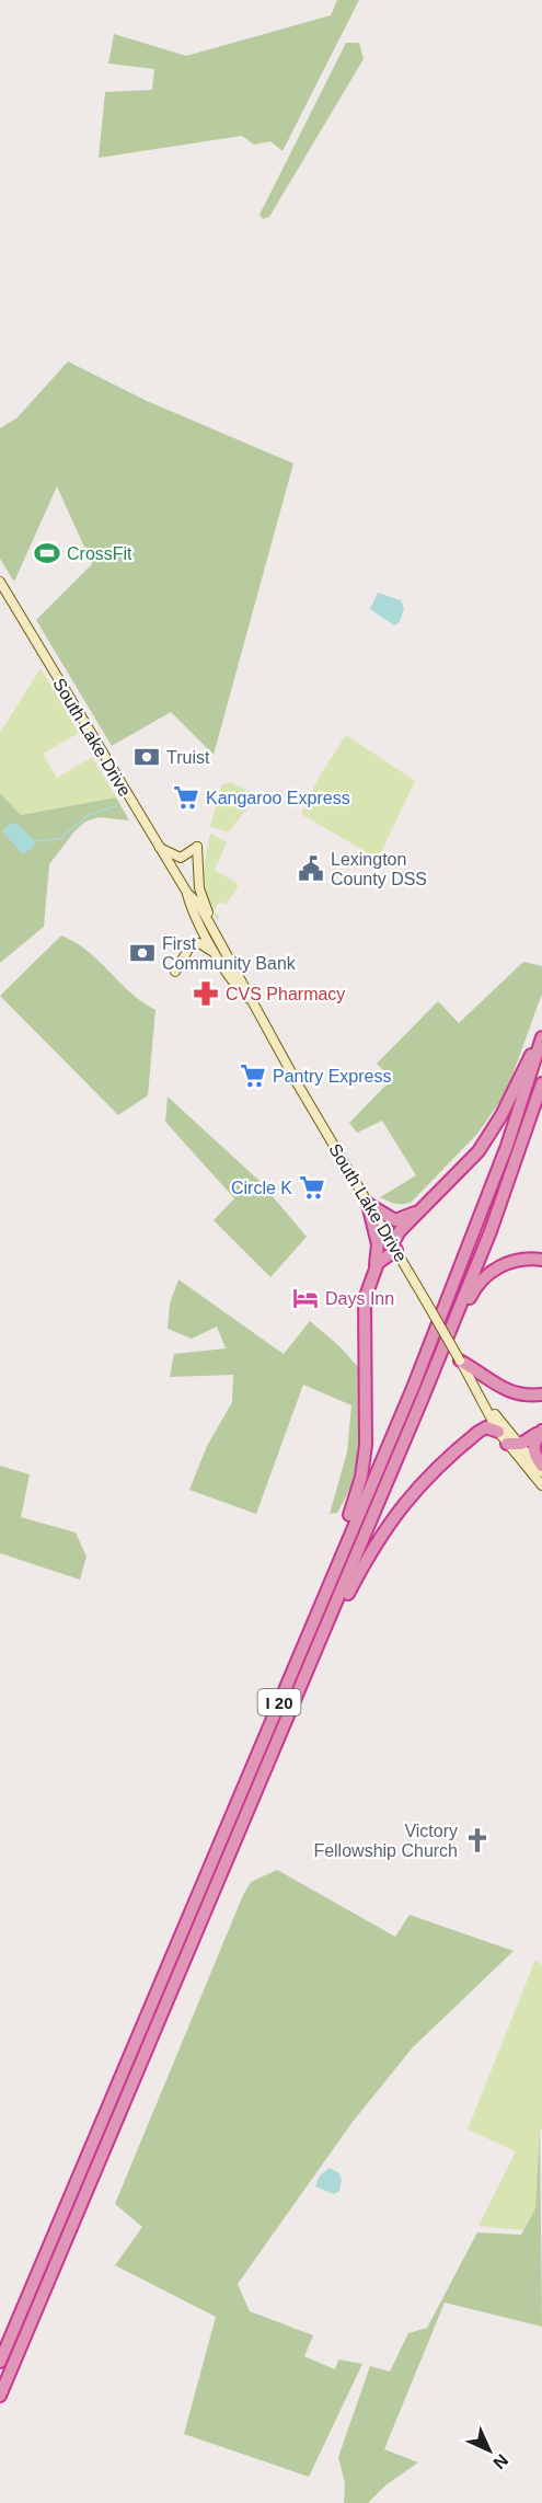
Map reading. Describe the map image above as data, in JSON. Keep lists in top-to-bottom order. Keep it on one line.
{"streets":{"highway":["I 20"],"main road":["South Lake Drive"]},"places":{"sports":["CrossFit"],"bank":["Truist","First Community Bank"],"supermarket":["Kangaroo Express","Pantry Express","Circle K"],"public building":["Lexington County DSS"],"pharmacy":["CVS Pharmacy"],"hotel":["Days Inn"],"church":["Victory Fellowship Church"]},"north":"bottom right"}
